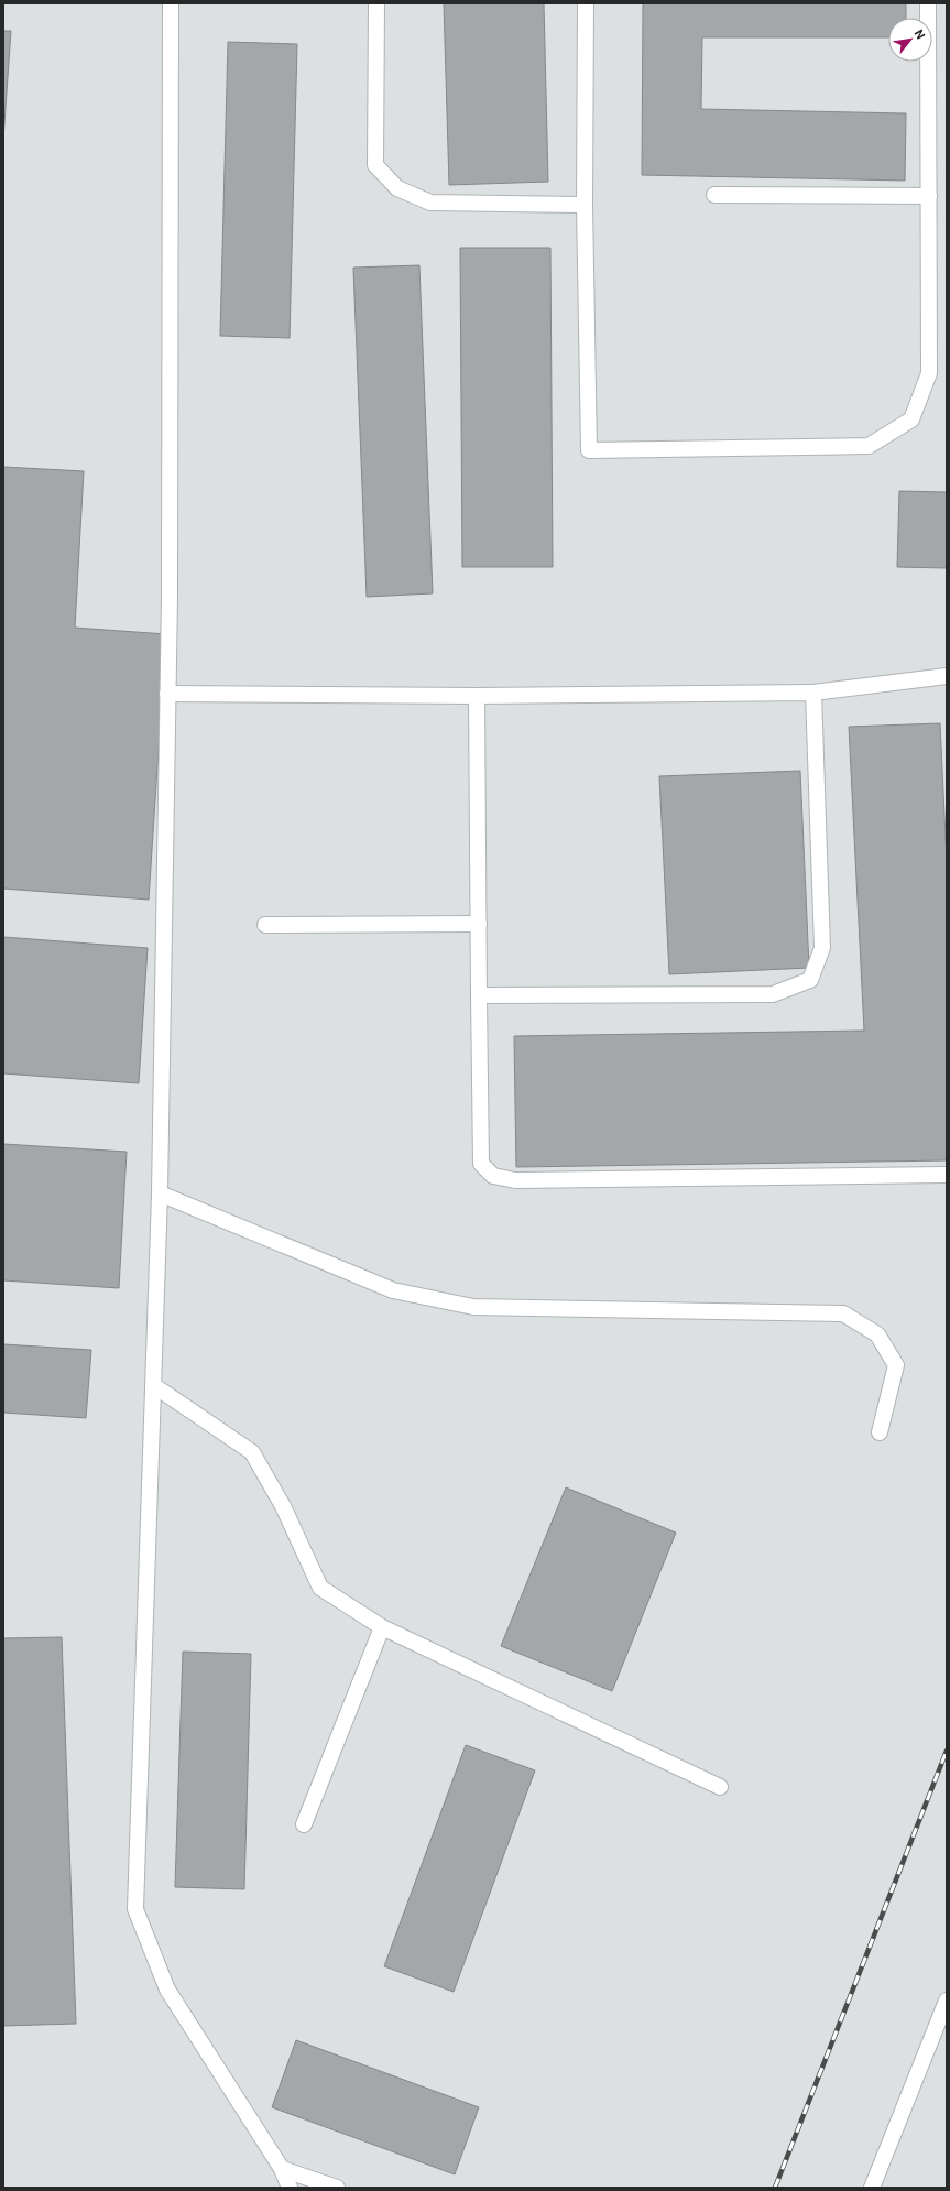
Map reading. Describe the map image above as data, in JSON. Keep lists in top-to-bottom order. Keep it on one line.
{"north":"top right"}
